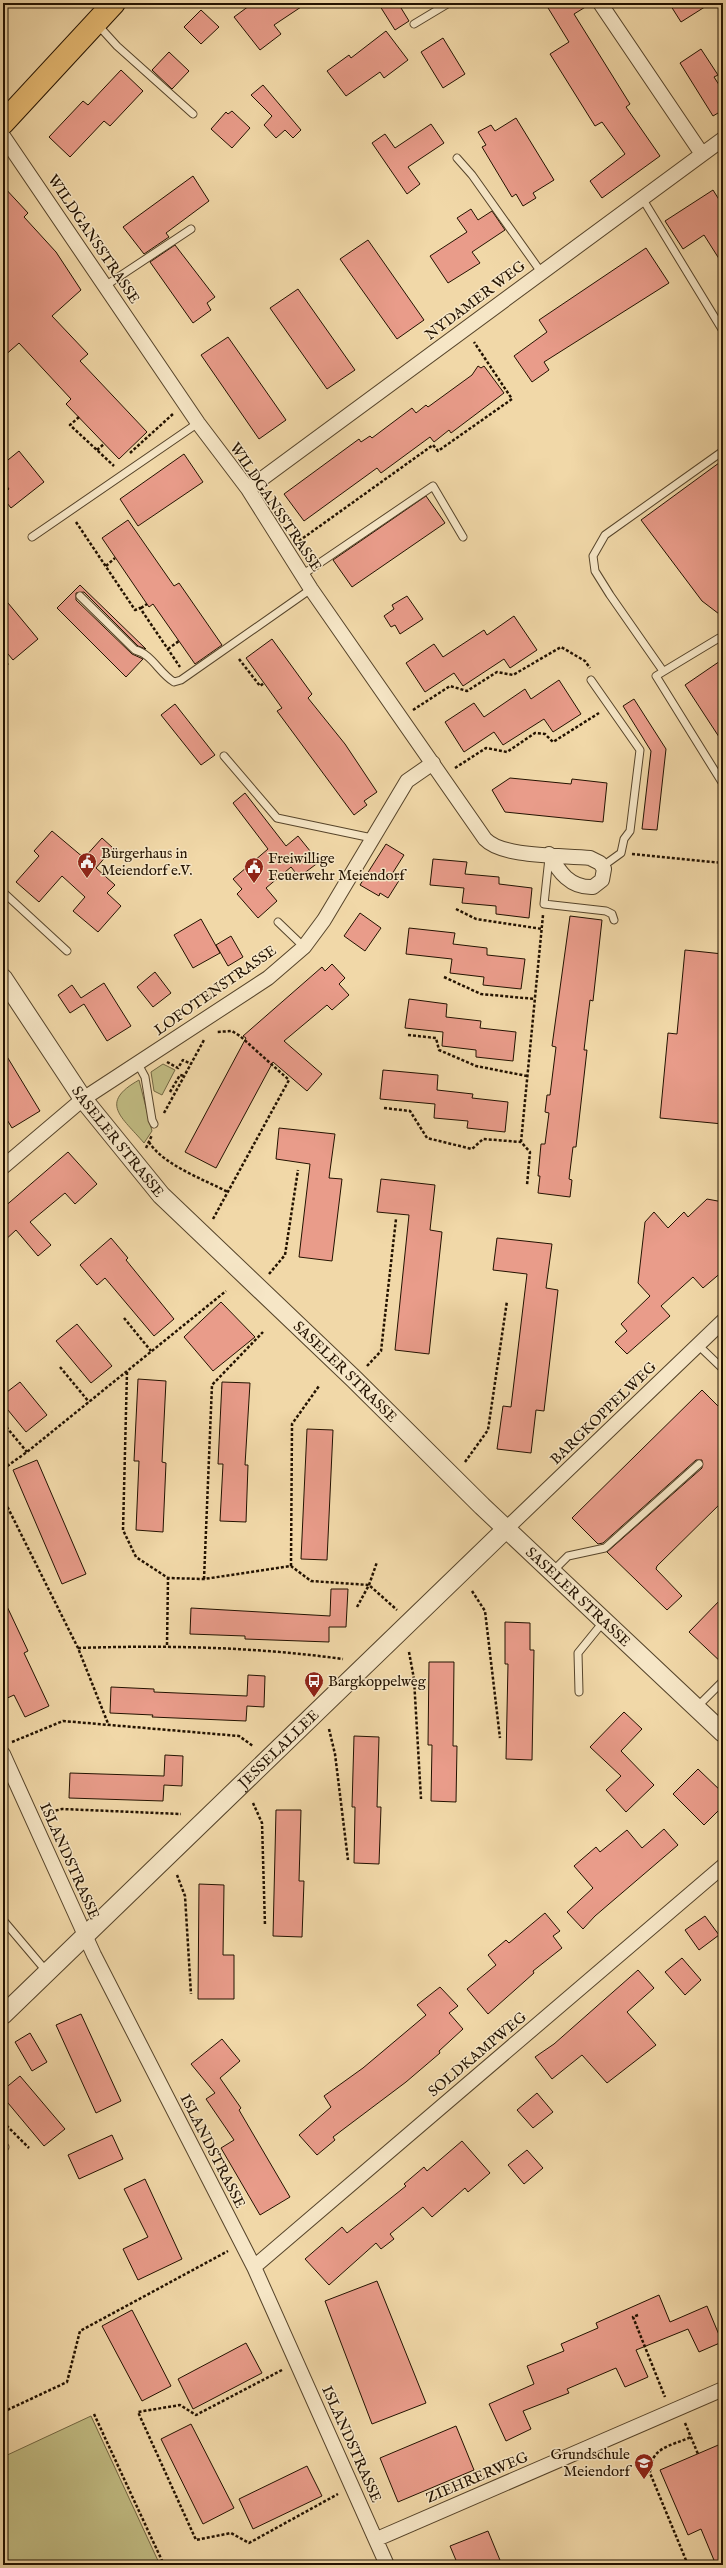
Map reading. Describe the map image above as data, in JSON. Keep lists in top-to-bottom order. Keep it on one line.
{"streets":{"street":["WILDGANSSTRASSE","NYDAMER WEG","LOFOTENSTRASSE","SASELER STRASSE","BARGKOPPELWEG","JESSELALLEE","ISLANDSTRASSE","SOLDKAMPWEG","ZIEHRERWEG"]},"crossings":[["WILDGANSSTRASSE","NYDAMER WEG"],["WILDGANSSTRASSE","LOFOTENSTRASSE"],["LOFOTENSTRASSE","SASELER STRASSE"],["SASELER STRASSE","BARGKOPPELWEG"],["SASELER STRASSE","JESSELALLEE"],["BARGKOPPELWEG","JESSELALLEE"],["JESSELALLEE","ISLANDSTRASSE"],["ISLANDSTRASSE","SOLDKAMPWEG"],["ISLANDSTRASSE","ZIEHRERWEG"]],"places":{"public building":["Bürgerhaus in Meiendorf e.V.","Freiwillige Feuerwehr Meiendorf"],"bus stop":["Bargkoppelweg"],"school or university":["Grundschule Meiendorf"]}}
